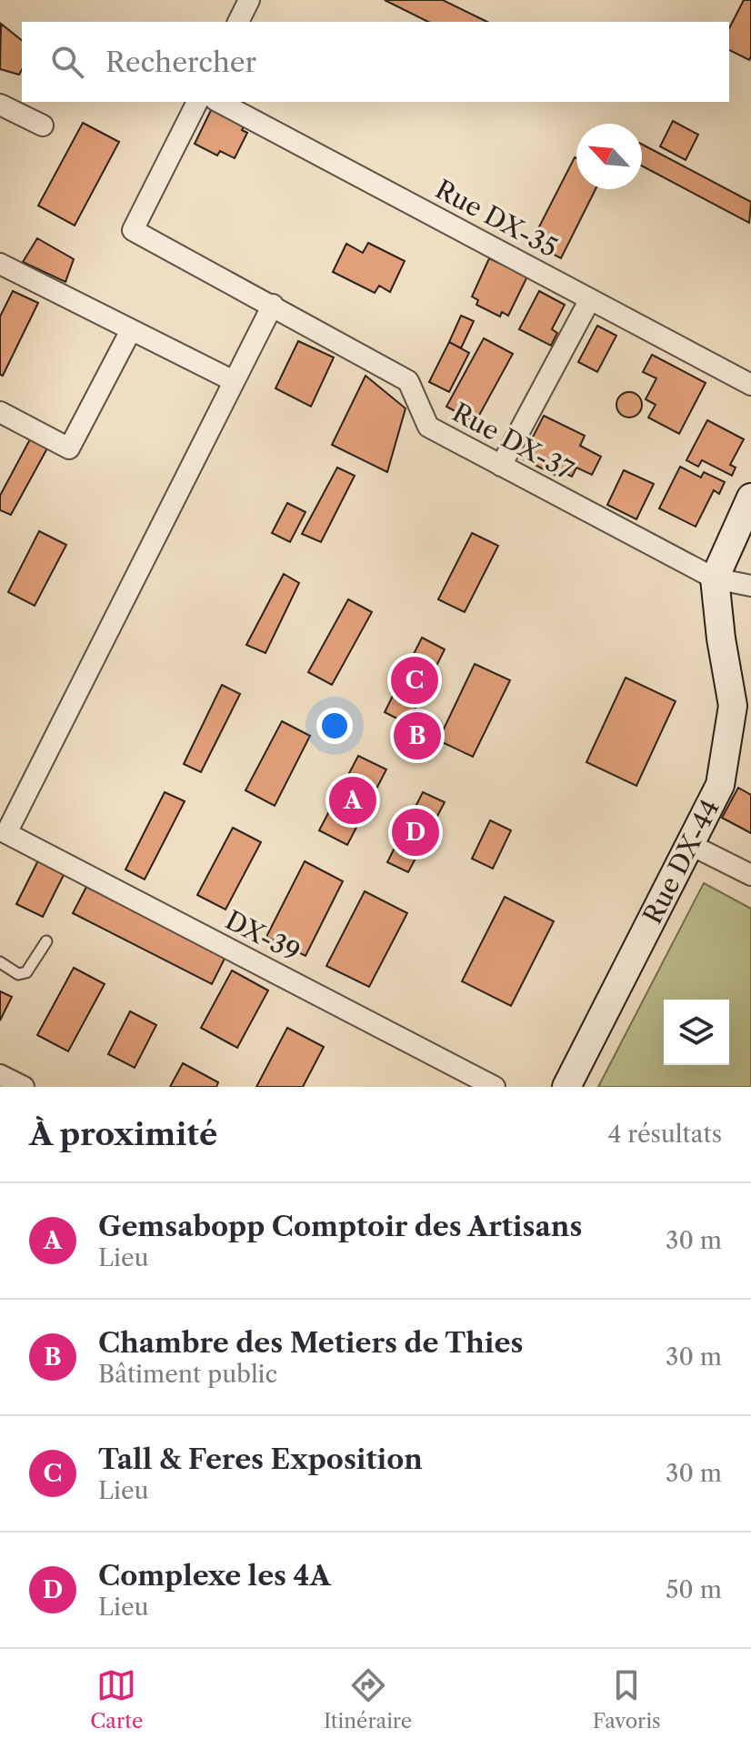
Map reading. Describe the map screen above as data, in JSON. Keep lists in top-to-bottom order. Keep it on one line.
{"streets":{"street":["Rue DX-35","Rue DX-37","Rue DX-44","DX-39"]},"crossings":[["Rue DX-37","Rue DX-44"]],"north":"top left","page":{"search":"Rechercher","pins":["C","B","A","D"],"heading":["À proximité","4 résultats"],"list":[{"mark":"A","name":"Gemsabopp Comptoir des Artisans","note":"Lieu","value":"30 m"},{"mark":"B","name":"Chambre des Metiers de Thies","note":"Bâtiment public","value":"30 m"},{"mark":"C","name":"Tall & Feres Exposition","note":"Lieu","value":"30 m"},{"mark":"D","name":"Complexe les 4A","note":"Lieu","value":"50 m"}],"nav":["Carte","Itinéraire","Favoris"]}}
